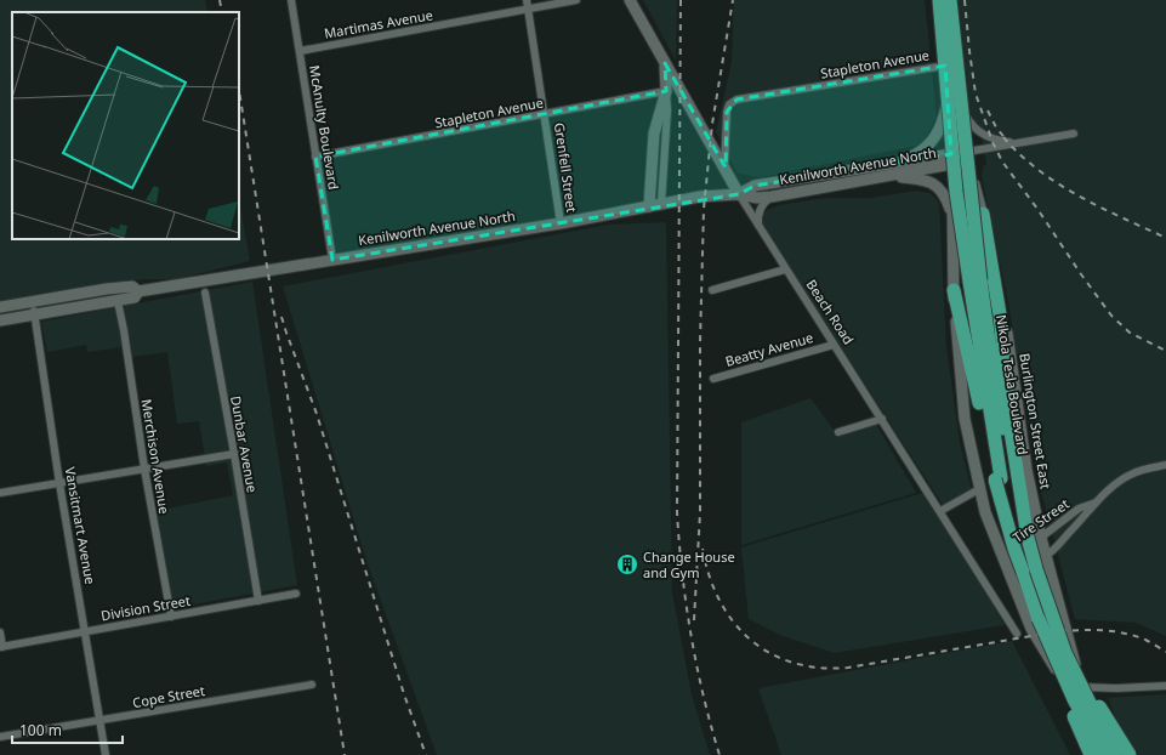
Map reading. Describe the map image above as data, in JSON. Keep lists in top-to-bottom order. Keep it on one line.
{"streets":{"highway":["Nikola Tesla Boulevard"],"main road":["Kenilworth Avenue North","Beach Road","Burlington Street East"],"street":["Martimas Avenue","Stapleton Avenue","McAnulty Boulevard","Grenfell Street","Beatty Avenue","Dunbar Avenue","Merchison Avenue","Tire Street","Vansitmart Avenue","Division Street","Cope Street"]},"crossings":[["Martimas Avenue","McAnulty Boulevard"],["Martimas Avenue","Grenfell Street"],["Stapleton Avenue","McAnulty Boulevard"],["Stapleton Avenue","Grenfell Street"],["Stapleton Avenue","Beach Road"],["Stapleton Avenue","Burlington Street East"],["McAnulty Boulevard","Kenilworth Avenue North"],["Kenilworth Avenue North","Grenfell Street"],["Kenilworth Avenue North","Beach Road"],["Kenilworth Avenue North","Burlington Street East"],["Kenilworth Avenue North","Merchison Avenue"],["Kenilworth Avenue North","Vansitmart Avenue"],["Beach Road","Beatty Avenue"],["Nikola Tesla Boulevard","Burlington Street East"],["Burlington Street East","Tire Street"],["Dunbar Avenue","Division Street"],["Merchison Avenue","Division Street"],["Vansitmart Avenue","Division Street"],["Vansitmart Avenue","Cope Street"]],"places":{"building":["Change House and Gym"]},"scale_bar":"100 m"}
